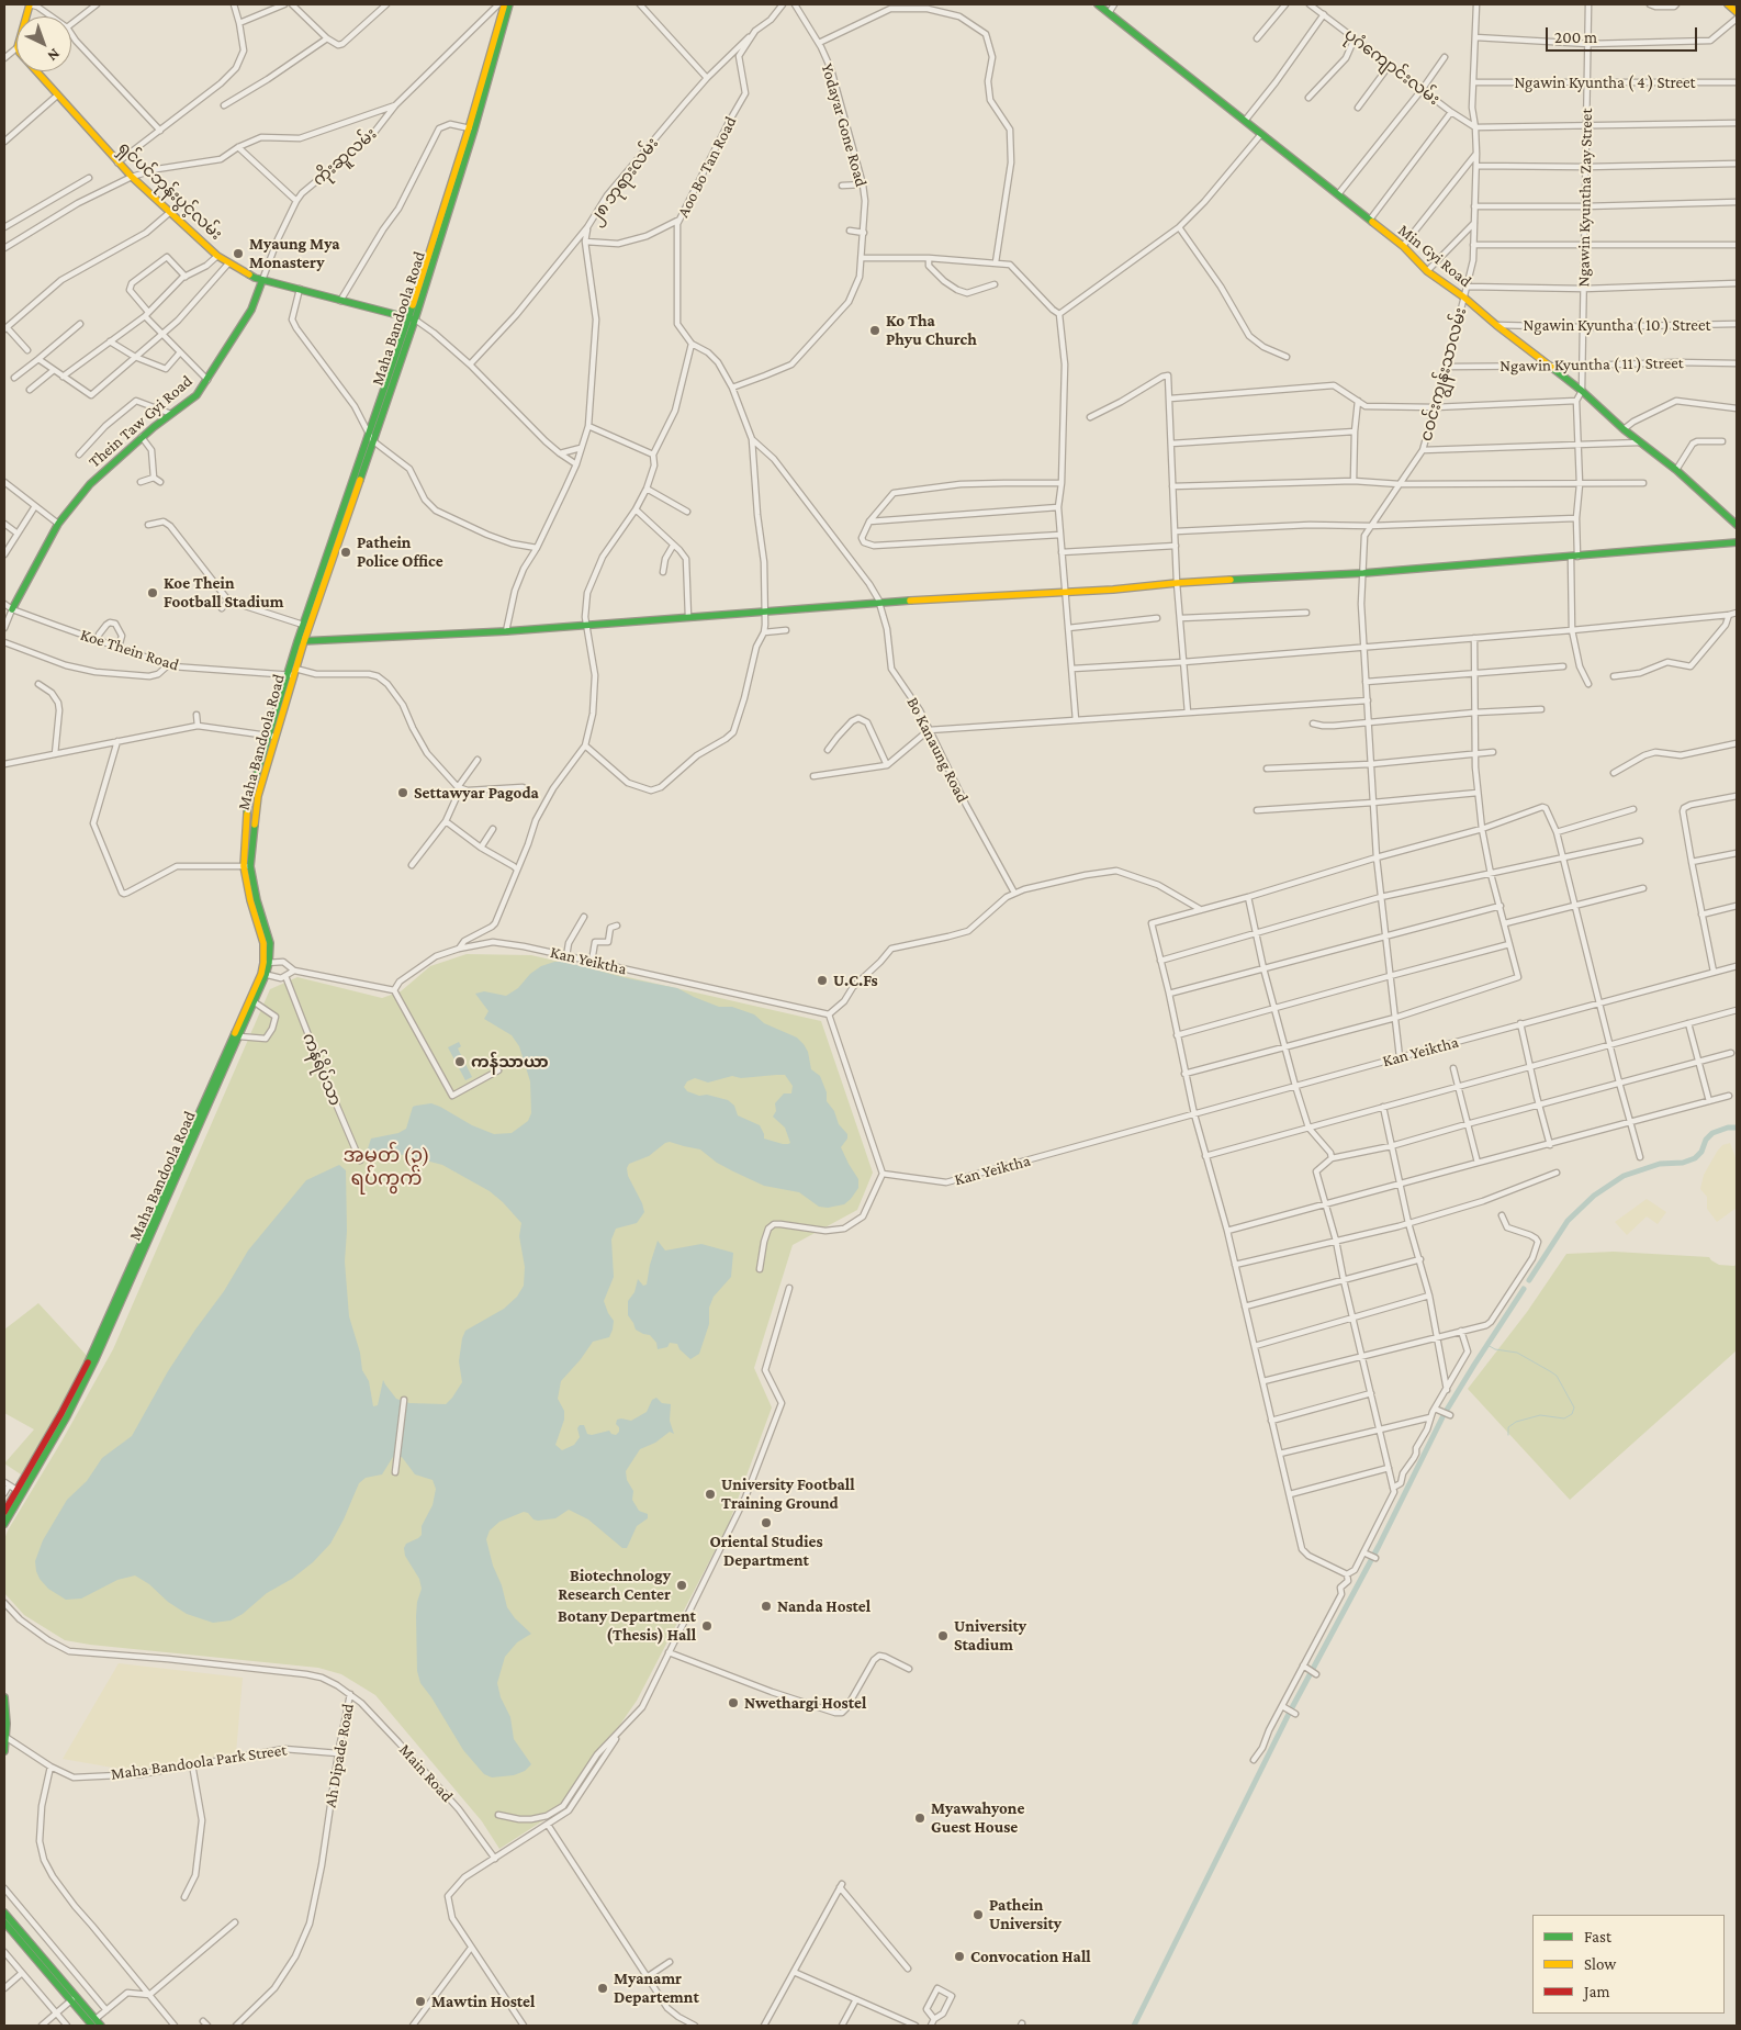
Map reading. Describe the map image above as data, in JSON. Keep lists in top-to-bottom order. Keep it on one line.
{"streets":{"main road":["ရှင်ပင်ဘုန်းပွင့်လမ်း","Min Gyi Road","Maha Bandoola Road","Thein Taw Gyi Road"],"street":["ပုဂံကျောင်းလမ်း","Ngawin Kyuntha ( 4 ) Street","Yodayar Gone Road","ကိုးဆူလမ်း","Aoo Bo Tan Road","၂၈ ဘုရားလမ်း","Ngawin Kyuntha Zay Street","Ngawin Kyuntha ( 10 ) Street","Ngawin Kyuntha ( 11 ) Street","ငဝင်းကျွန်းသာလမ်း","Koe Thein Road","Bo Kanaung Road","Kan Yeiktha","ကန်ရိပ်သာ","Ah Dipade Road","Maha Bandoola Park Street","Main Road"]},"crossings":[["ပုဂံကျောင်းလမ်း","ငဝင်းကျွန်းသာလမ်း"],["Ngawin Kyuntha ( 4 ) Street","Ngawin Kyuntha Zay Street"],["Ngawin Kyuntha ( 4 ) Street","ငဝင်းကျွန်းသာလမ်း"],["Yodayar Gone Road","Aoo Bo Tan Road"],["Yodayar Gone Road","Bo Kanaung Road"],["ကိုးဆူလမ်း","ရှင်ပင်ဘုန်းပွင့်လမ်း"],["ကိုးဆူလမ်း","Thein Taw Gyi Road"],["Aoo Bo Tan Road","၂၈ ဘုရားလမ်း"],["Aoo Bo Tan Road","Bo Kanaung Road"],["ရှင်ပင်ဘုန်းပွင့်လမ်း","Maha Bandoola Road"],["ရှင်ပင်ဘုန်းပွင့်လမ်း","Thein Taw Gyi Road"],["Ngawin Kyuntha Zay Street","Min Gyi Road"],["Ngawin Kyuntha Zay Street","Ngawin Kyuntha ( 10 ) Street"],["Ngawin Kyuntha Zay Street","Ngawin Kyuntha ( 11 ) Street"],["Min Gyi Road","Ngawin Kyuntha ( 10 ) Street"],["Min Gyi Road","Ngawin Kyuntha ( 11 ) Street"],["Min Gyi Road","ငဝင်းကျွန်းသာလမ်း"],["Maha Bandoola Road","Koe Thein Road"],["Ngawin Kyuntha ( 11 ) Street","ငဝင်းကျွန်းသာလမ်း"],["ငဝင်းကျွန်းသာလမ်း","Kan Yeiktha"],["Thein Taw Gyi Road","Koe Thein Road"],["Ah Dipade Road","Maha Bandoola Park Street"],["Ah Dipade Road","Main Road"]],"districts":["အမှတ် (၃) ရပ်ကွက်"],"places":["Myaung Mya Monastery","Ko Tha Phyu Church","Pathein Police Office","Koe Thein Football Stadium","Settawyar Pagoda","U.C.Fs","ကန်သာယာ","University Football Training Ground","Oriental Studies Department","Biotechnology Research Center","Nanda Hostel","Botany Department (Thesis) Hall","University Stadium","Nwethargi Hostel","Myawahyone Guest House","Pathein University","Convocation Hall","Myanamr Departemnt","Mawtin Hostel"],"legend":["Fast","Slow","Jam"],"scale_bar":"200 m","north":"bottom right"}
